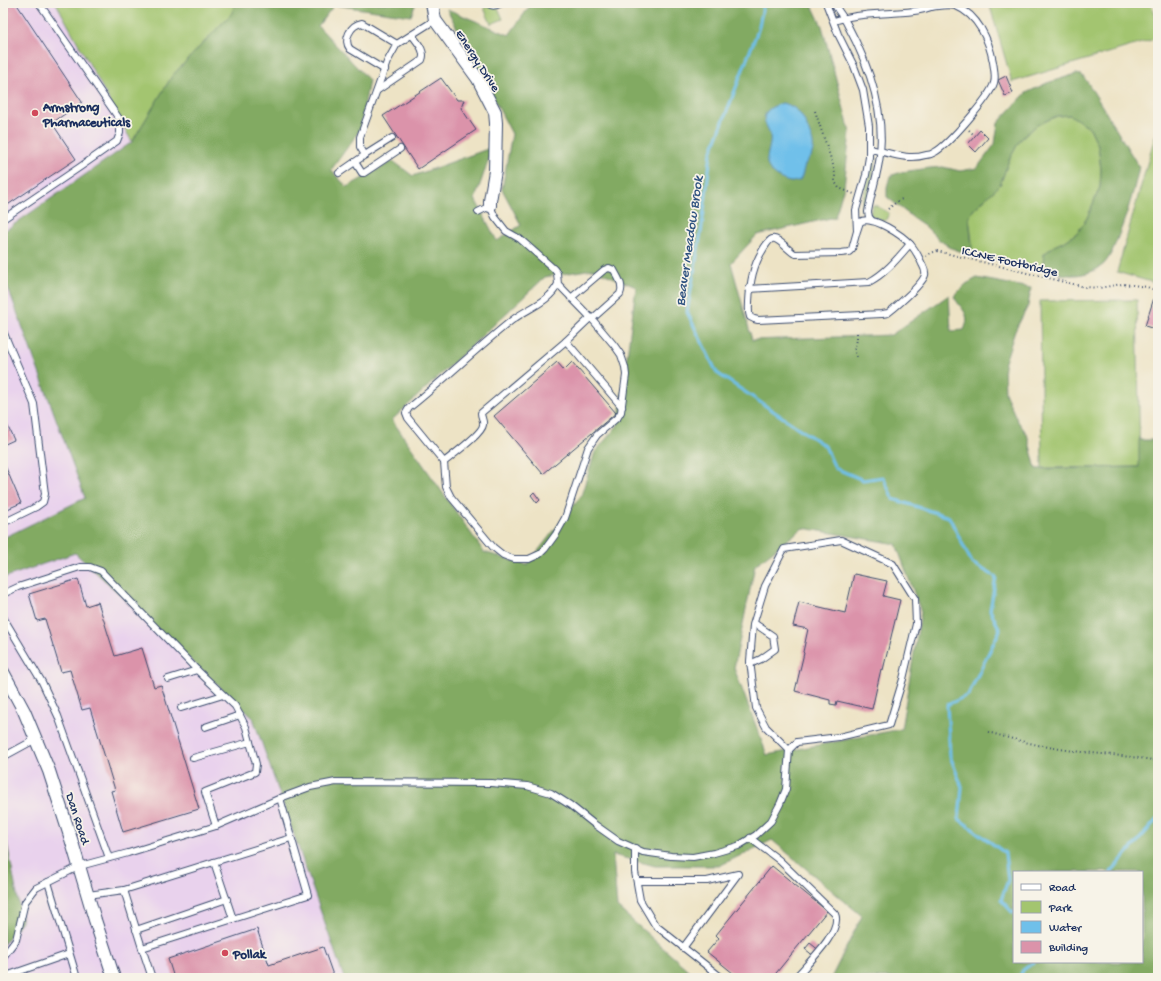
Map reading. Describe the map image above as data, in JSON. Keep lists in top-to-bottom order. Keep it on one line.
{"streets":{"street":["Energy Drive","Dan Road"],"path":["ICCNE Footbridge"]},"water":["Beaver Meadow Brook"],"places":["Armstrong Pharmaceuticals","Pollak"],"legend":["Road","Park","Water","Building"]}
